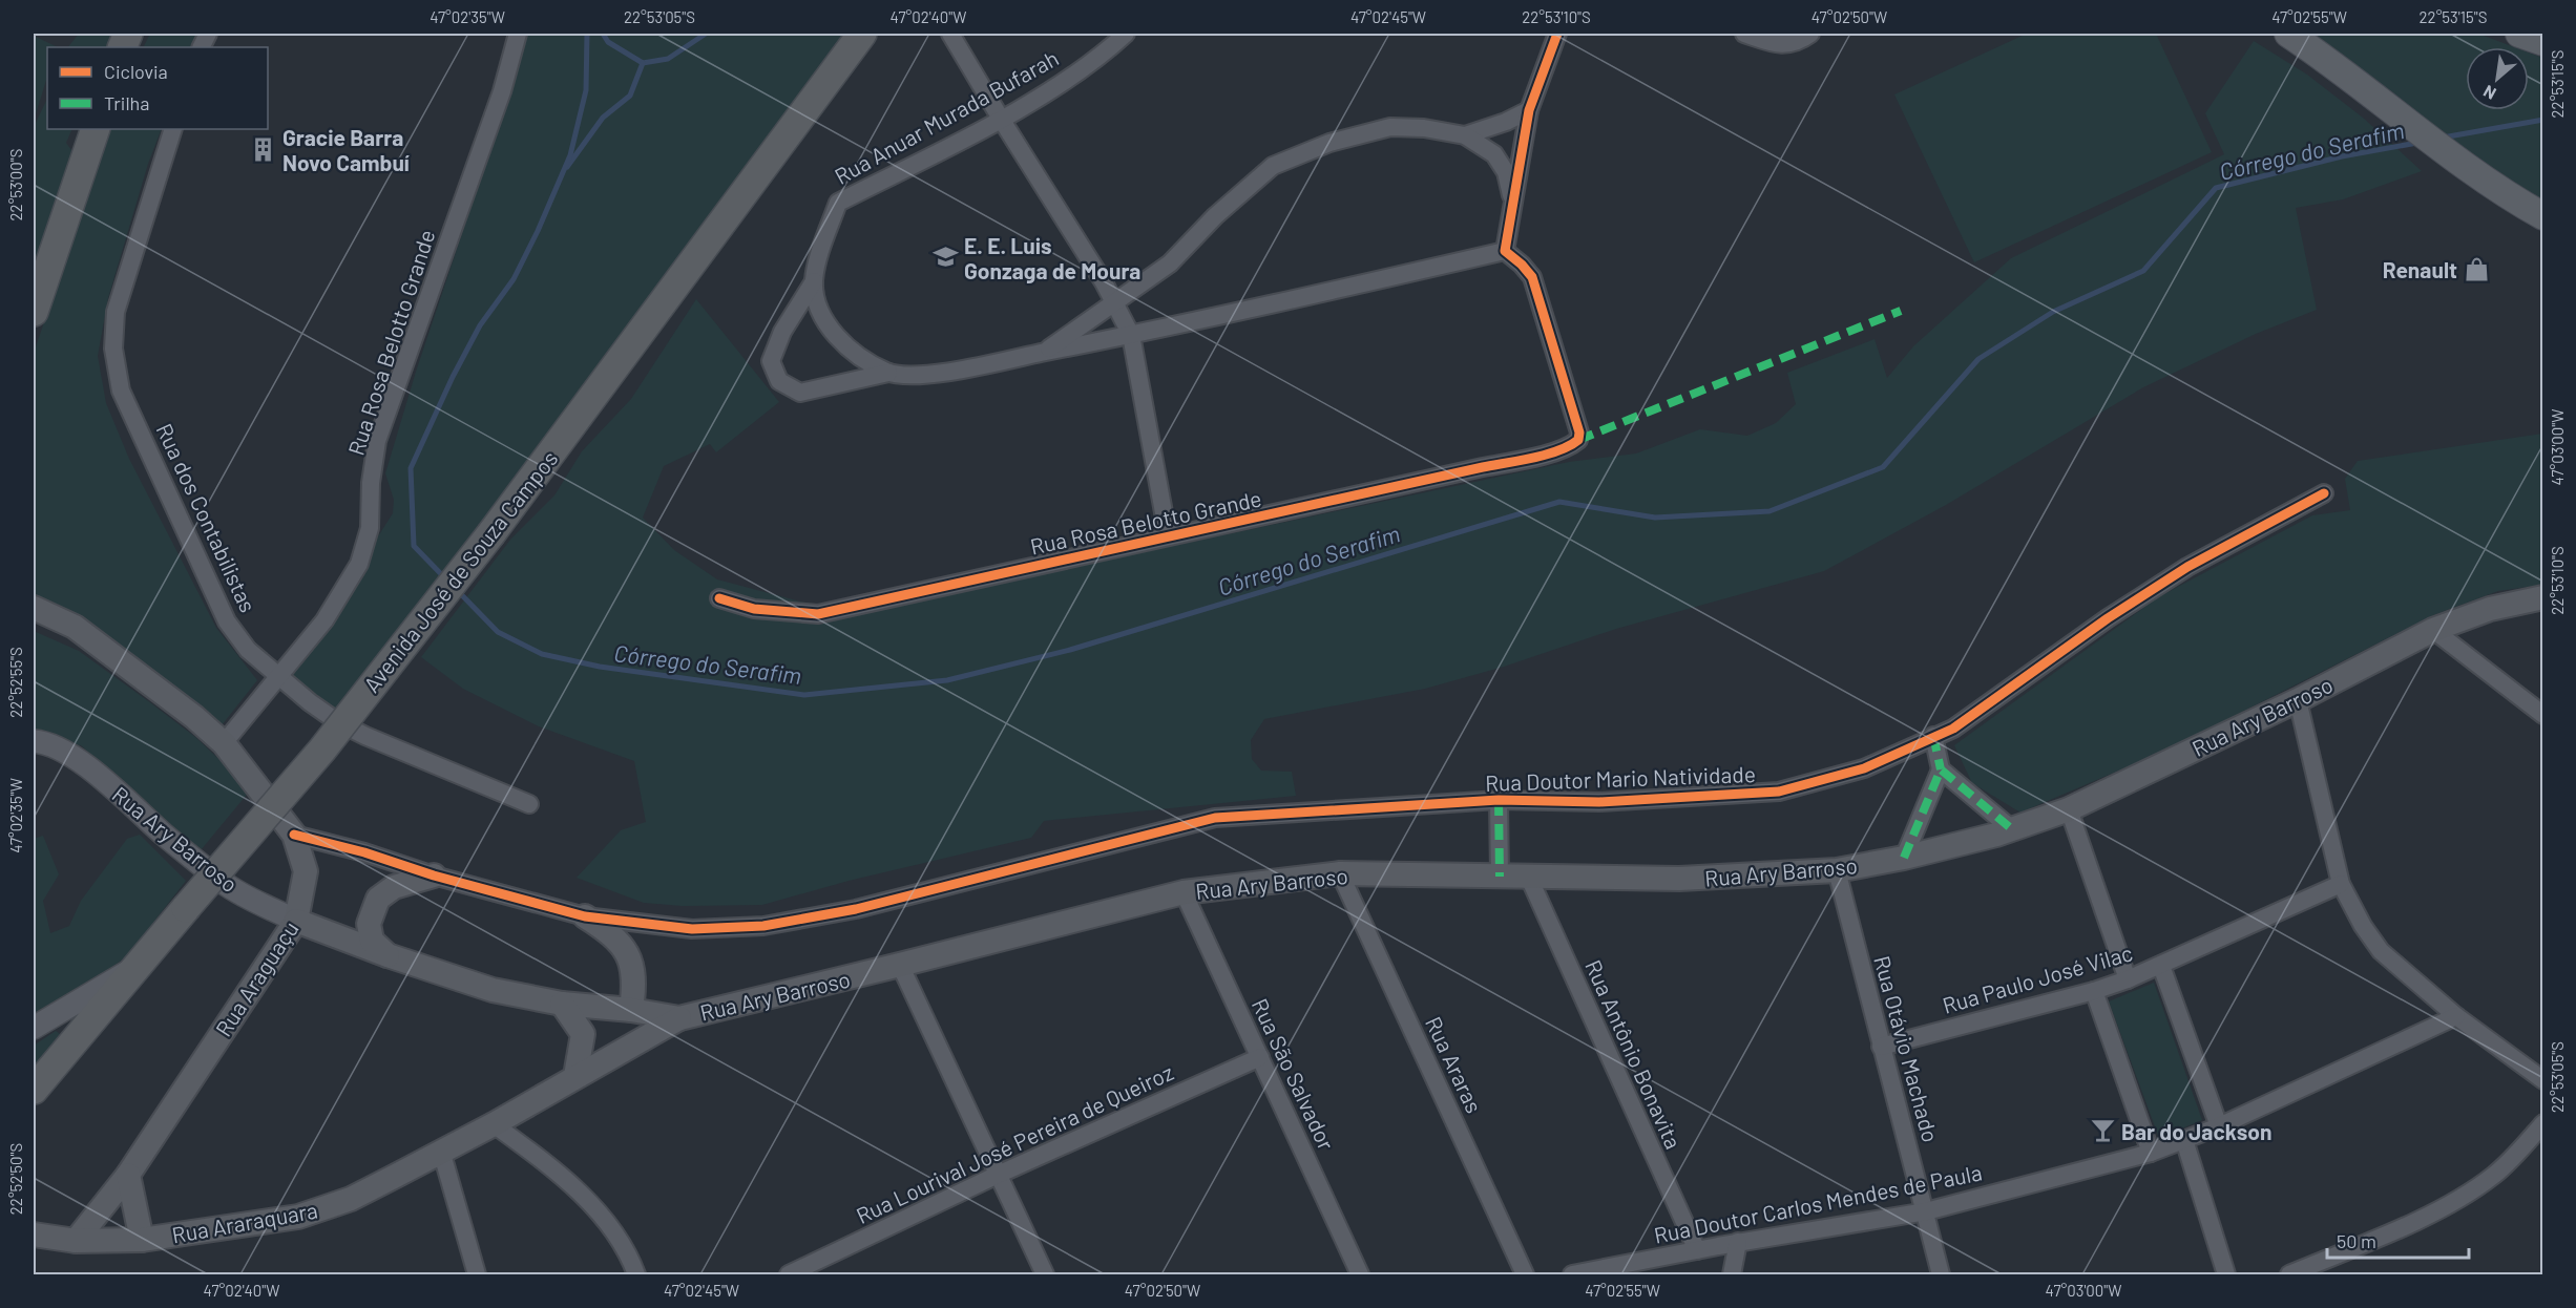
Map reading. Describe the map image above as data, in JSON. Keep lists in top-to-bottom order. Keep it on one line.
{"streets":{"highway":["Avenida José de Souza Campos"],"main road":["Rua Ary Barroso","Rua Araguaçu","Rua Araraquara"],"street":["Rua Anuar Murada Bufarah","Rua Rosa Belotto Grande","Rua dos Contabilistas","Rua Doutor Mario Natividade","Rua Paulo José Vilac","Rua Otávio Machado","Rua Antônio Bonavita","Rua Araras","Rua São Salvador","Rua Lourival José Pereira de Queiroz","Rua Doutor Carlos Mendes de Paula"]},"crossings":[["Rua Anuar Murada Bufarah","Rua Rosa Belotto Grande"],["Rua Rosa Belotto Grande","Rua dos Contabilistas"],["Rua Rosa Belotto Grande","Rua Araguaçu"],["Rua Ary Barroso","Rua Araguaçu"],["Rua Ary Barroso","Rua Otávio Machado"],["Rua Ary Barroso","Rua Antônio Bonavita"],["Rua Ary Barroso","Rua Araras"],["Rua Ary Barroso","Rua São Salvador"],["Rua Ary Barroso","Rua Araraquara"],["Rua Doutor Mario Natividade","Rua Araguaçu"],["Rua Araguaçu","Rua Araraquara"],["Rua Paulo José Vilac","Rua Otávio Machado"],["Rua Otávio Machado","Rua Doutor Carlos Mendes de Paula"],["Rua Antônio Bonavita","Rua Doutor Carlos Mendes de Paula"],["Rua São Salvador","Rua Lourival José Pereira de Queiroz"]],"water":["Córrego do Serafim"],"places":{"building":["Gracie Barra Novo Cambuí"],"school or university":["E. E. Luis Gonzaga de Moura"],"shop":["Renault"],"bar":["Bar do Jackson"]},"legend":["Ciclovia","Trilha"],"scale_bar":"50 m","north":"bottom left","coordinates":["47°02'35\"W","22°53'05\"S","47°02'40\"W","47°02'45\"W","22°53'10\"S","47°02'50\"W","47°02'55\"W","22°53'15\"S","22°53'00\"S","47°03'00\"W","22°52'55\"S","22°52'50\"S"]}
